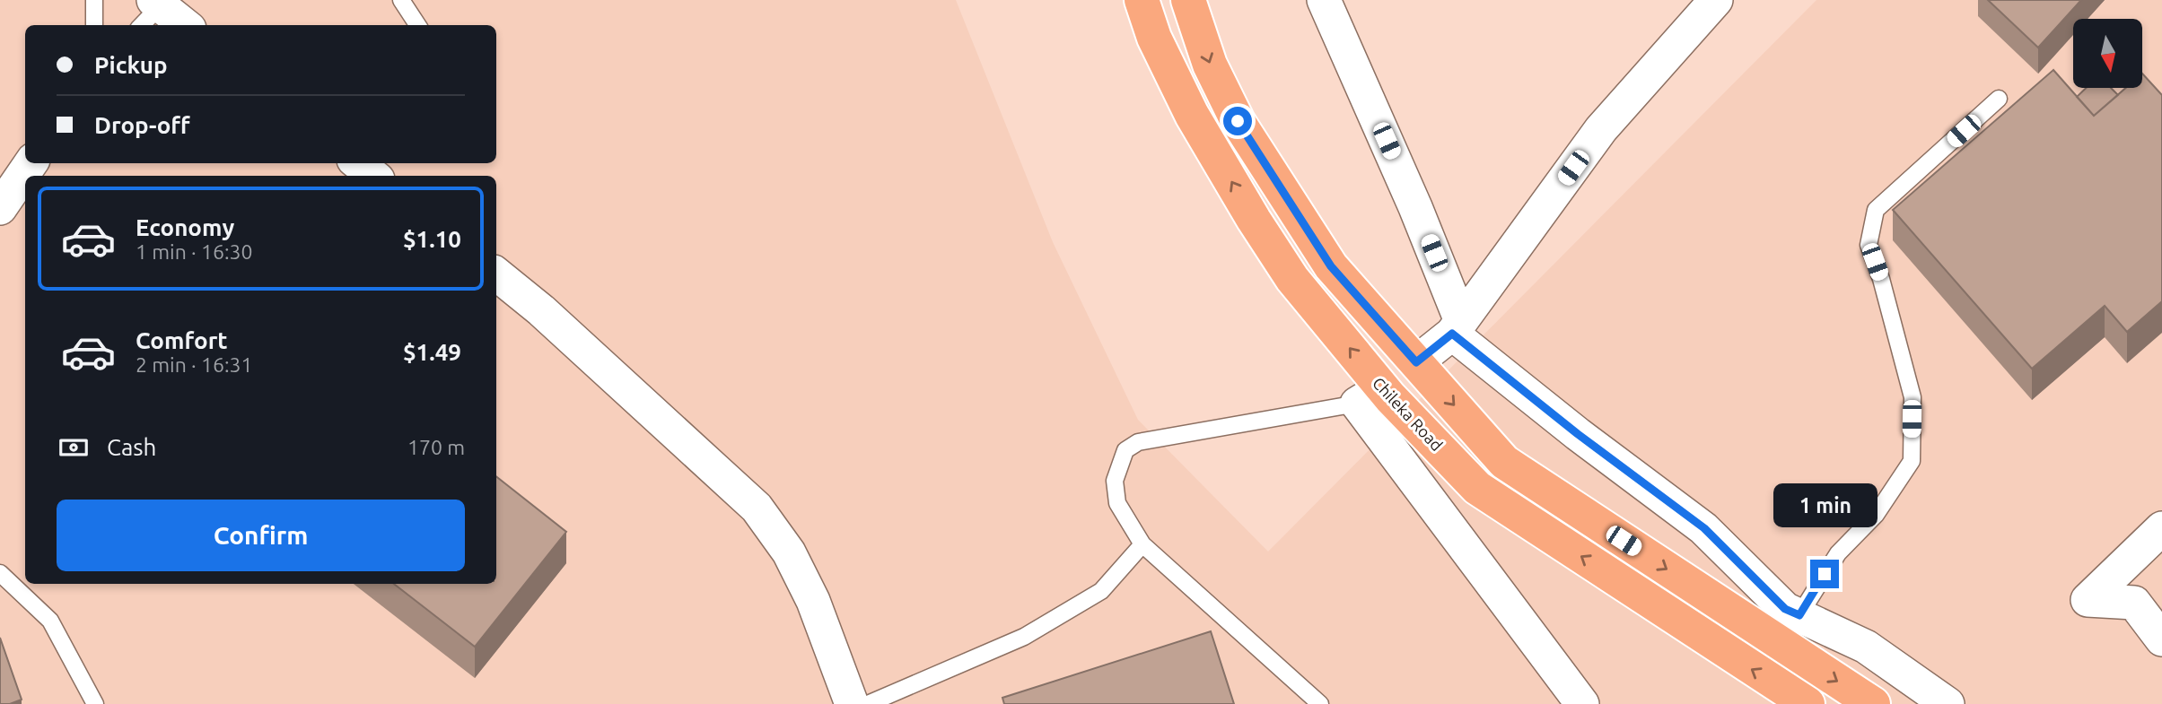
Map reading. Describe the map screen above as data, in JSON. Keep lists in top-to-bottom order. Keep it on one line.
{"streets":{"highway":["Chileka Road"]},"north":"bottom","page":{"banner":["Pickup","Drop-off"],"list":[{"name":"Economy","note":"1 min · 16:30","value":"$1.10"},{"name":"Comfort","note":"2 min · 16:31","value":"$1.49"}],"pay":["Cash","170 m"],"bubble":"1 min","buttons":"Confirm"}}
